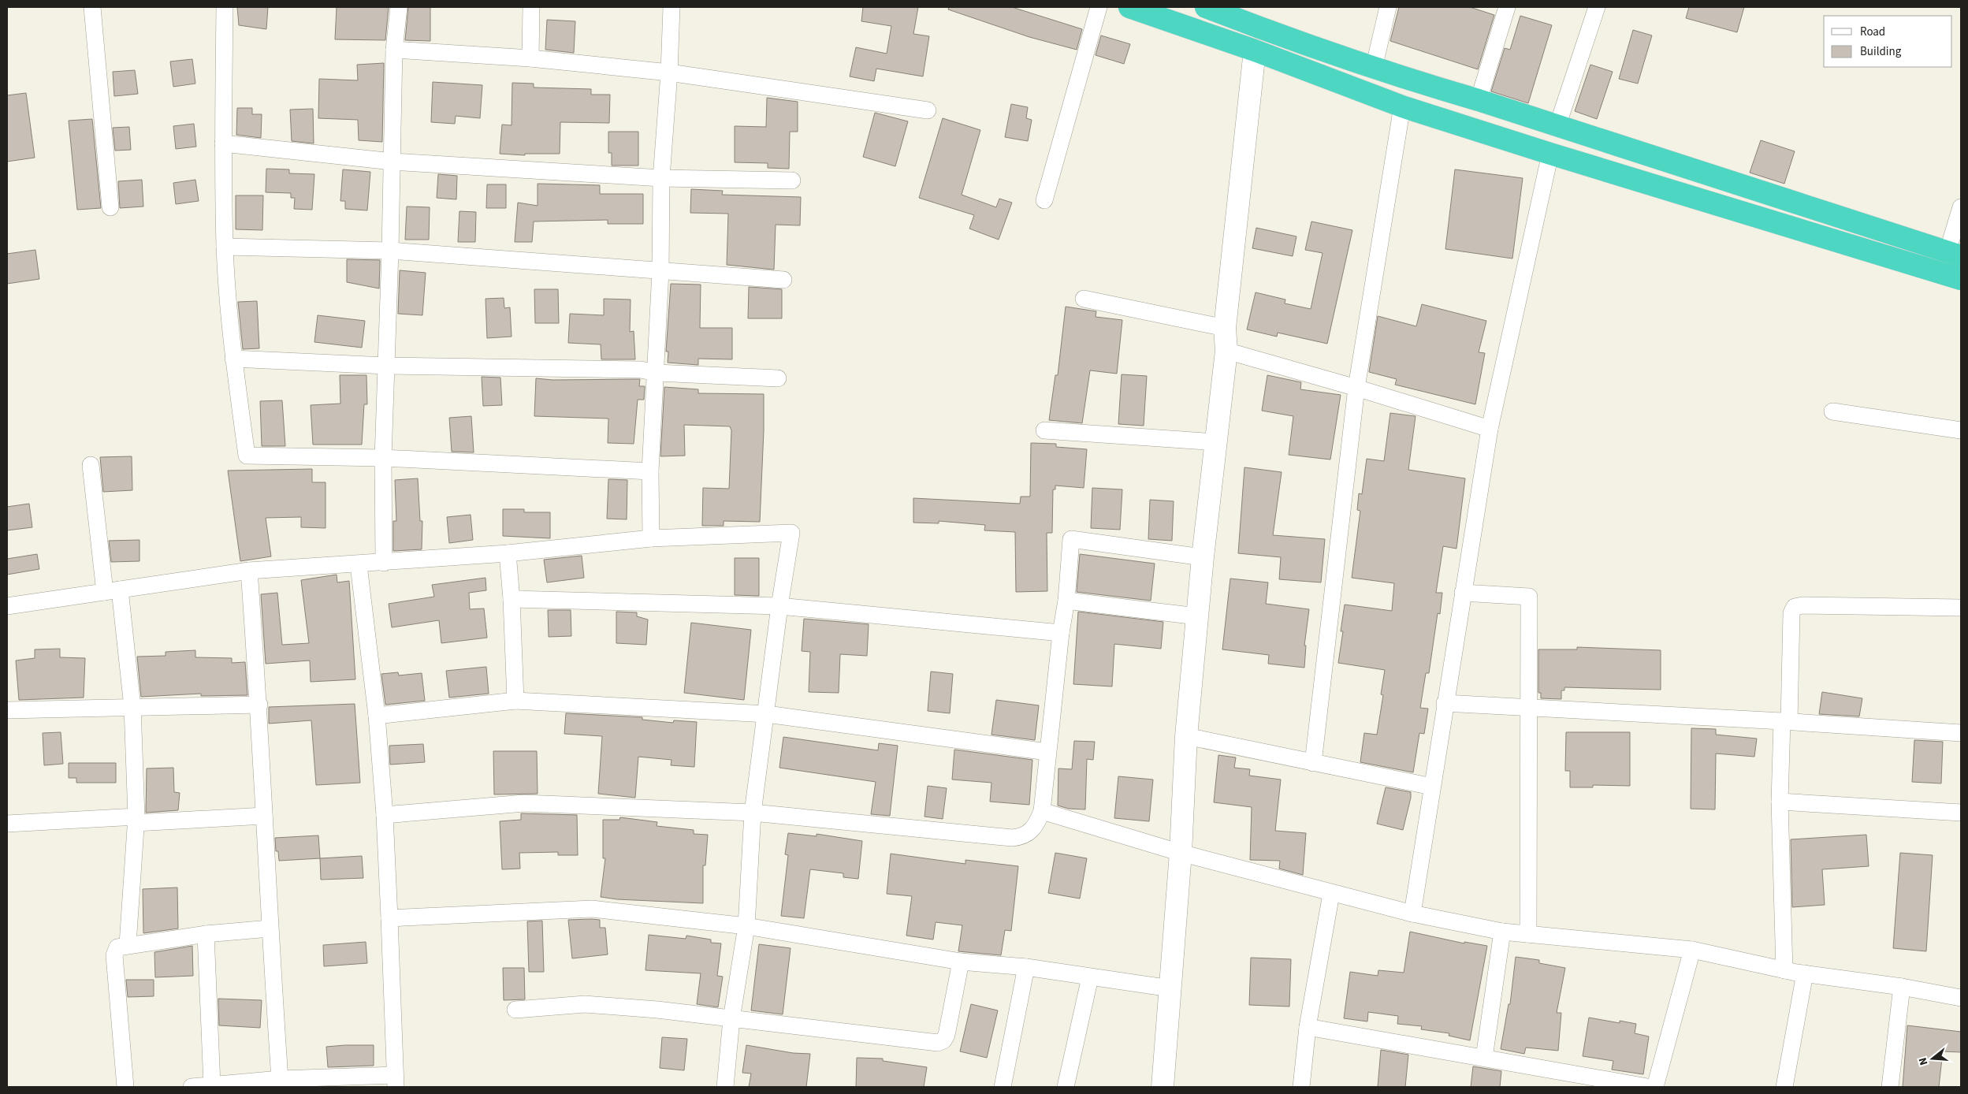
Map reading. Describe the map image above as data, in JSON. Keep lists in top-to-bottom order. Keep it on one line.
{"legend":["Road","Building"],"north":"left"}
